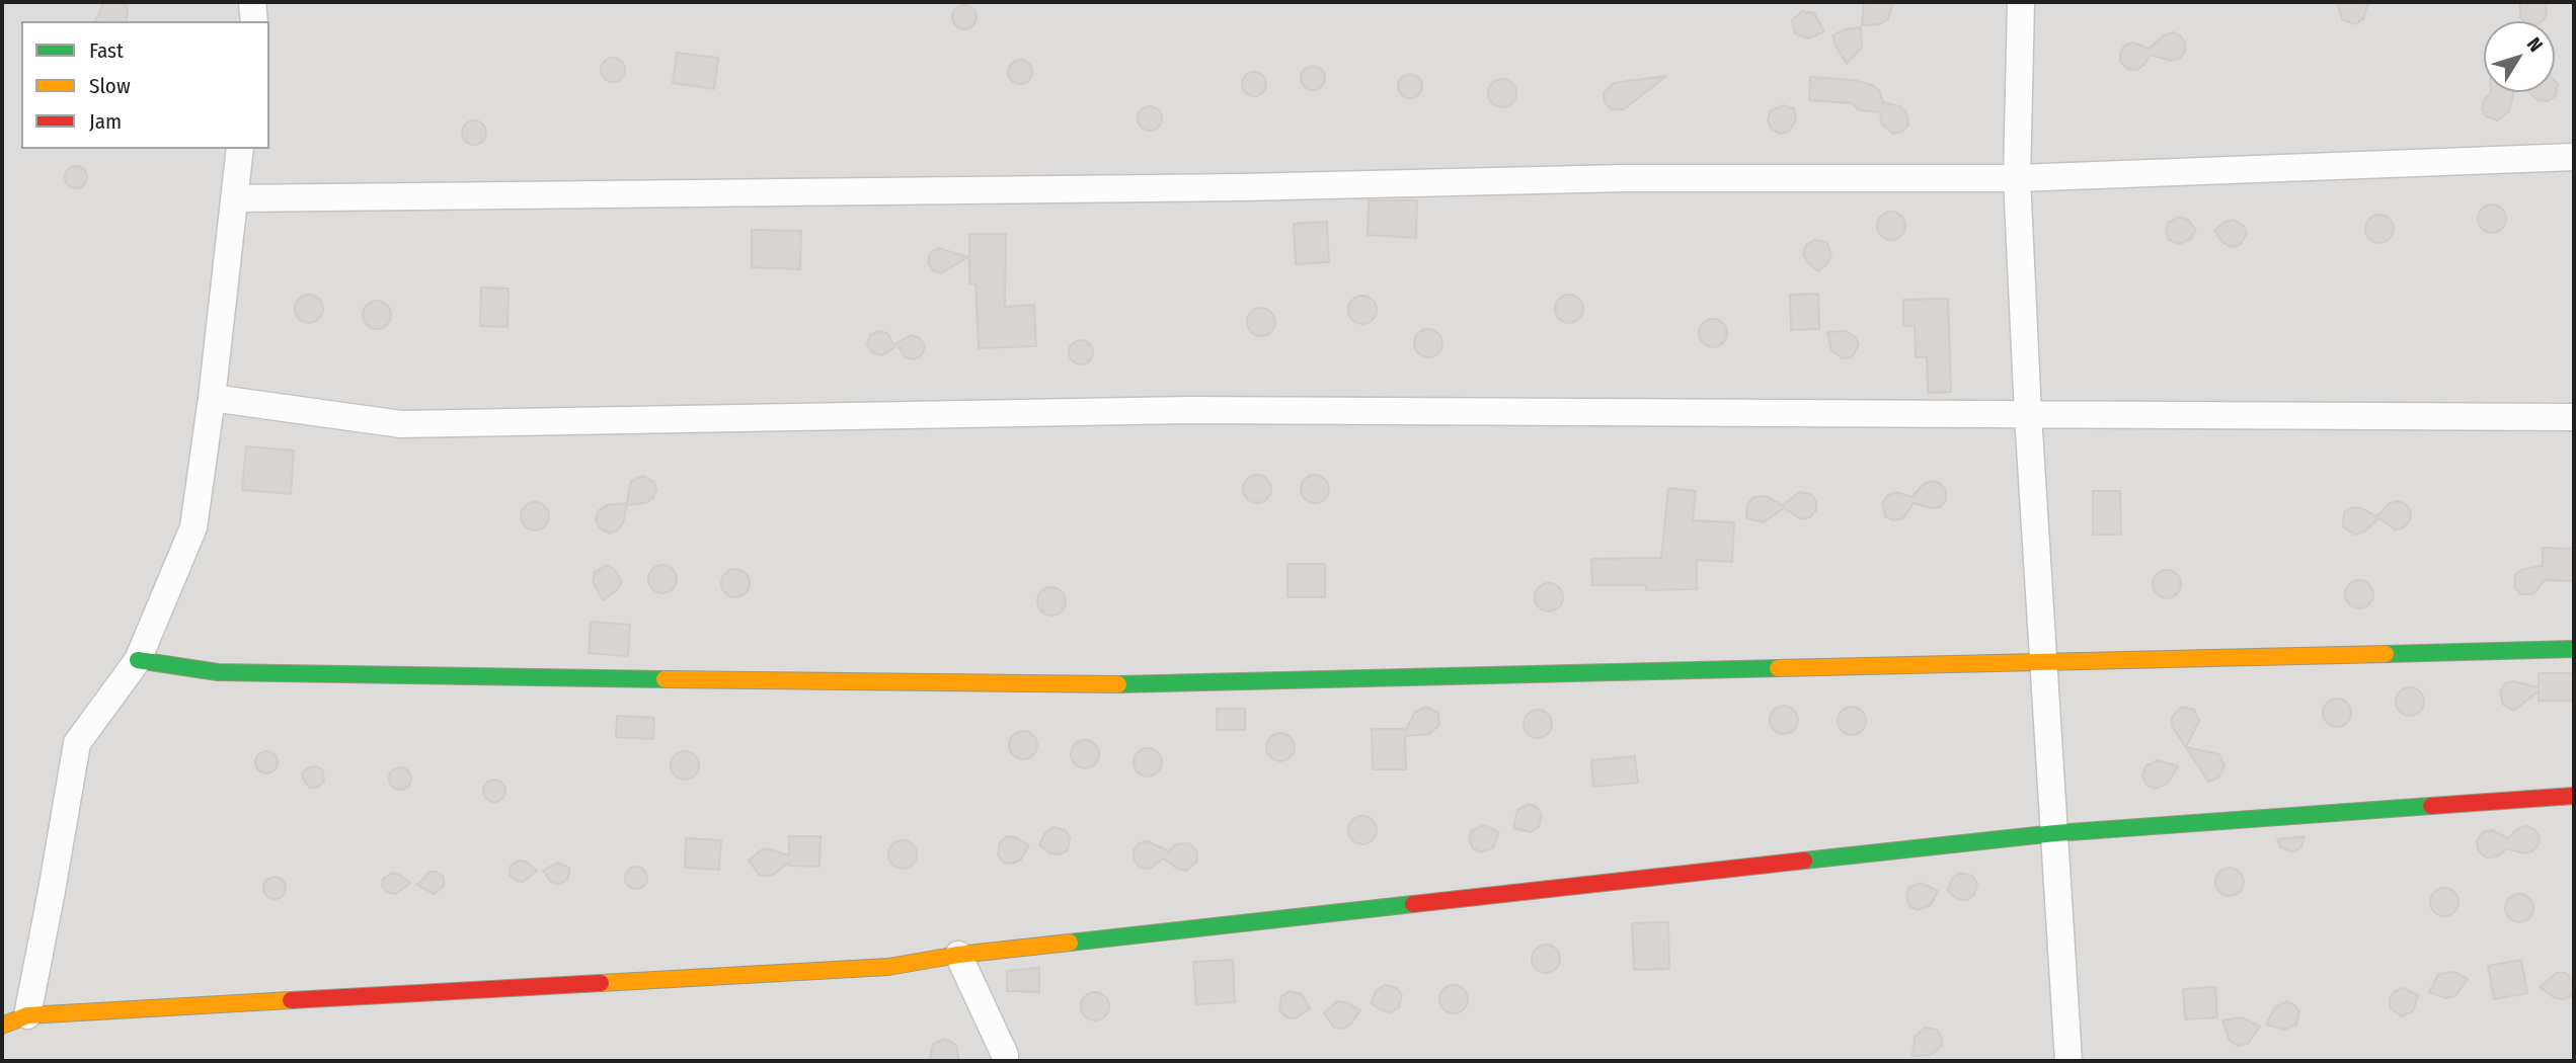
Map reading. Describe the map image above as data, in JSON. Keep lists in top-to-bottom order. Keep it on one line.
{"legend":["Fast","Slow","Jam"],"north":"top right"}
